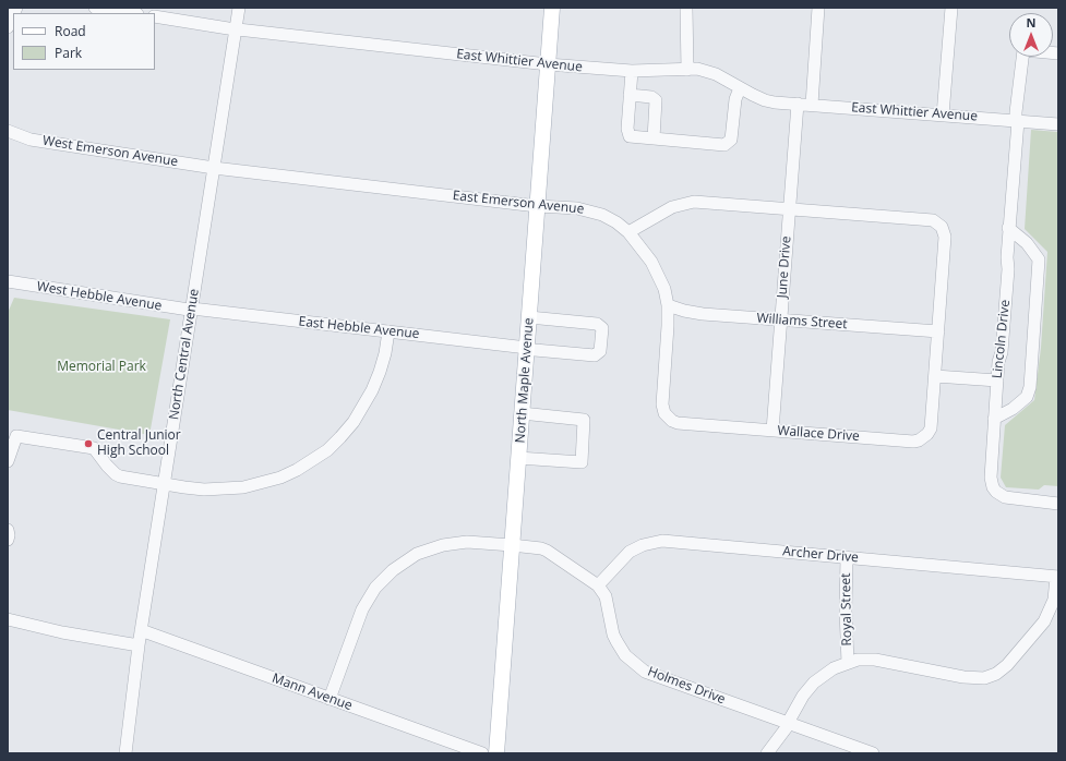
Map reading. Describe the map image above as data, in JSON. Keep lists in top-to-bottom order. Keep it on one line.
{"streets":{"main road":["North Maple Avenue"],"street":["East Whittier Avenue","West Emerson Avenue","East Emerson Avenue","June Drive","West Hebble Avenue","Williams Street","East Hebble Avenue","Lincoln Drive","North Central Avenue","Wallace Drive","Archer Drive","Royal Street","Holmes Drive","Mann Avenue"]},"crossings":[["East Whittier Avenue","June Drive"],["East Whittier Avenue","Lincoln Drive"],["East Whittier Avenue","North Central Avenue"],["East Whittier Avenue","North Maple Avenue"],["West Emerson Avenue","East Emerson Avenue"],["West Emerson Avenue","North Central Avenue"],["East Emerson Avenue","North Central Avenue"],["East Emerson Avenue","North Maple Avenue"],["East Emerson Avenue","Wallace Drive"],["June Drive","Williams Street"],["June Drive","Wallace Drive"],["West Hebble Avenue","East Hebble Avenue"],["West Hebble Avenue","North Central Avenue"],["Williams Street","Wallace Drive"],["East Hebble Avenue","North Central Avenue"],["East Hebble Avenue","North Maple Avenue"],["North Central Avenue","Mann Avenue"],["Archer Drive","Royal Street"],["Archer Drive","Holmes Drive"]],"parks":["Memorial Park"],"places":["Central Junior High School"],"legend":["Road","Park"],"north":"top"}
